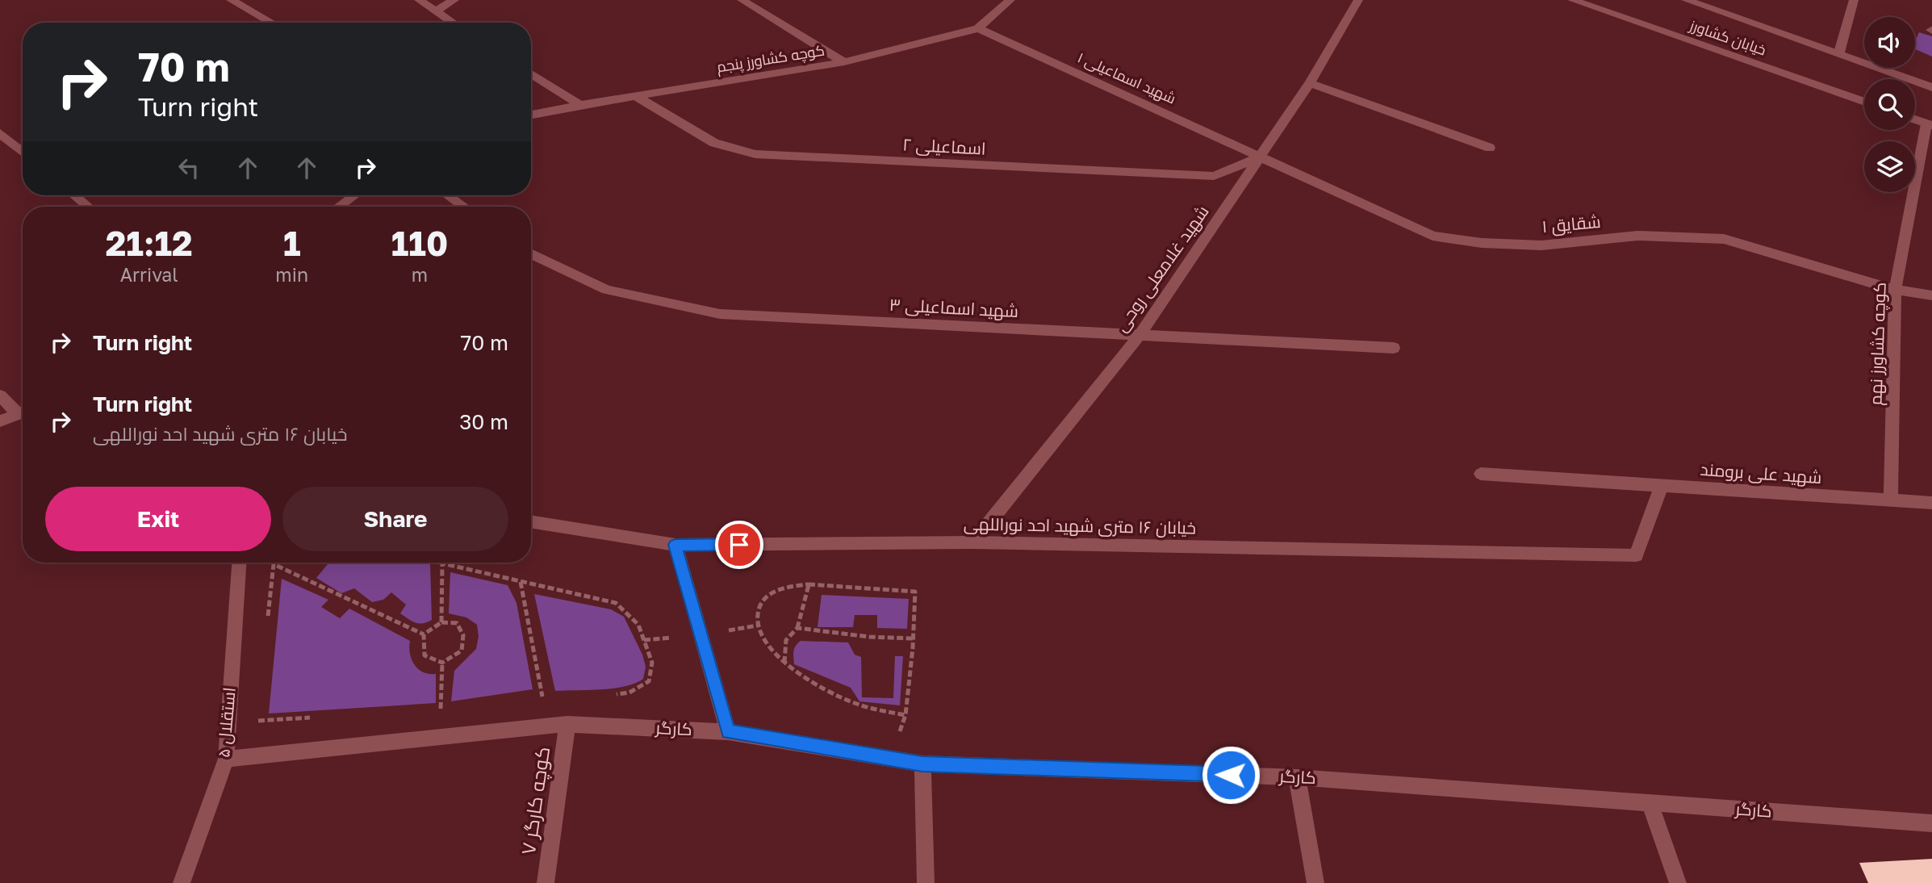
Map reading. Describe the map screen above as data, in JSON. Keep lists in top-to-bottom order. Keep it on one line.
{"streets":{"street":["خیابان کشاورز","کوچه کشاورز پنجم","شهید اسماعیلی ۱","اسماعیلی ۲","شقایق ۱","شهید غلامعلی روحی","شهید اسماعیلی ۳","کوچه کشاورز نهم","شهید علی برومند","خیابان ۱۶ متری شهید احد نوراللهی","استقلال ۵","کارگر","کوچه کارگر ۷"]},"crossings":[["کوچه کشاورز پنجم","شهید اسماعیلی ۱"],["کوچه کشاورز پنجم","اسماعیلی ۲"],["شهید اسماعیلی ۱","اسماعیلی ۲"],["شهید اسماعیلی ۱","شقایق ۱"],["شهید اسماعیلی ۱","شهید غلامعلی روحی"],["اسماعیلی ۲","شقایق ۱"],["اسماعیلی ۲","شهید غلامعلی روحی"],["شقایق ۱","شهید غلامعلی روحی"],["شقایق ۱","کوچه کشاورز نهم"],["شهید غلامعلی روحی","شهید اسماعیلی ۳"],["شهید غلامعلی روحی","خیابان ۱۶ متری شهید احد نوراللهی"],["کوچه کشاورز نهم","شهید علی برومند"],["شهید علی برومند","خیابان ۱۶ متری شهید احد نوراللهی"],["استقلال ۵","کارگر"],["کارگر","کوچه کارگر ۷"]],"page":{"turn":["70 m","Turn right"],"eta":["21:12","Arrival","1","min","110","m"],"list":[{"name":"Turn right","value":"70 m"},{"name":"Turn right","note":"خیابان ۱۶ متری شهید احد نوراللهی","value":"30 m"}],"buttons":["Exit","Share"]}}
